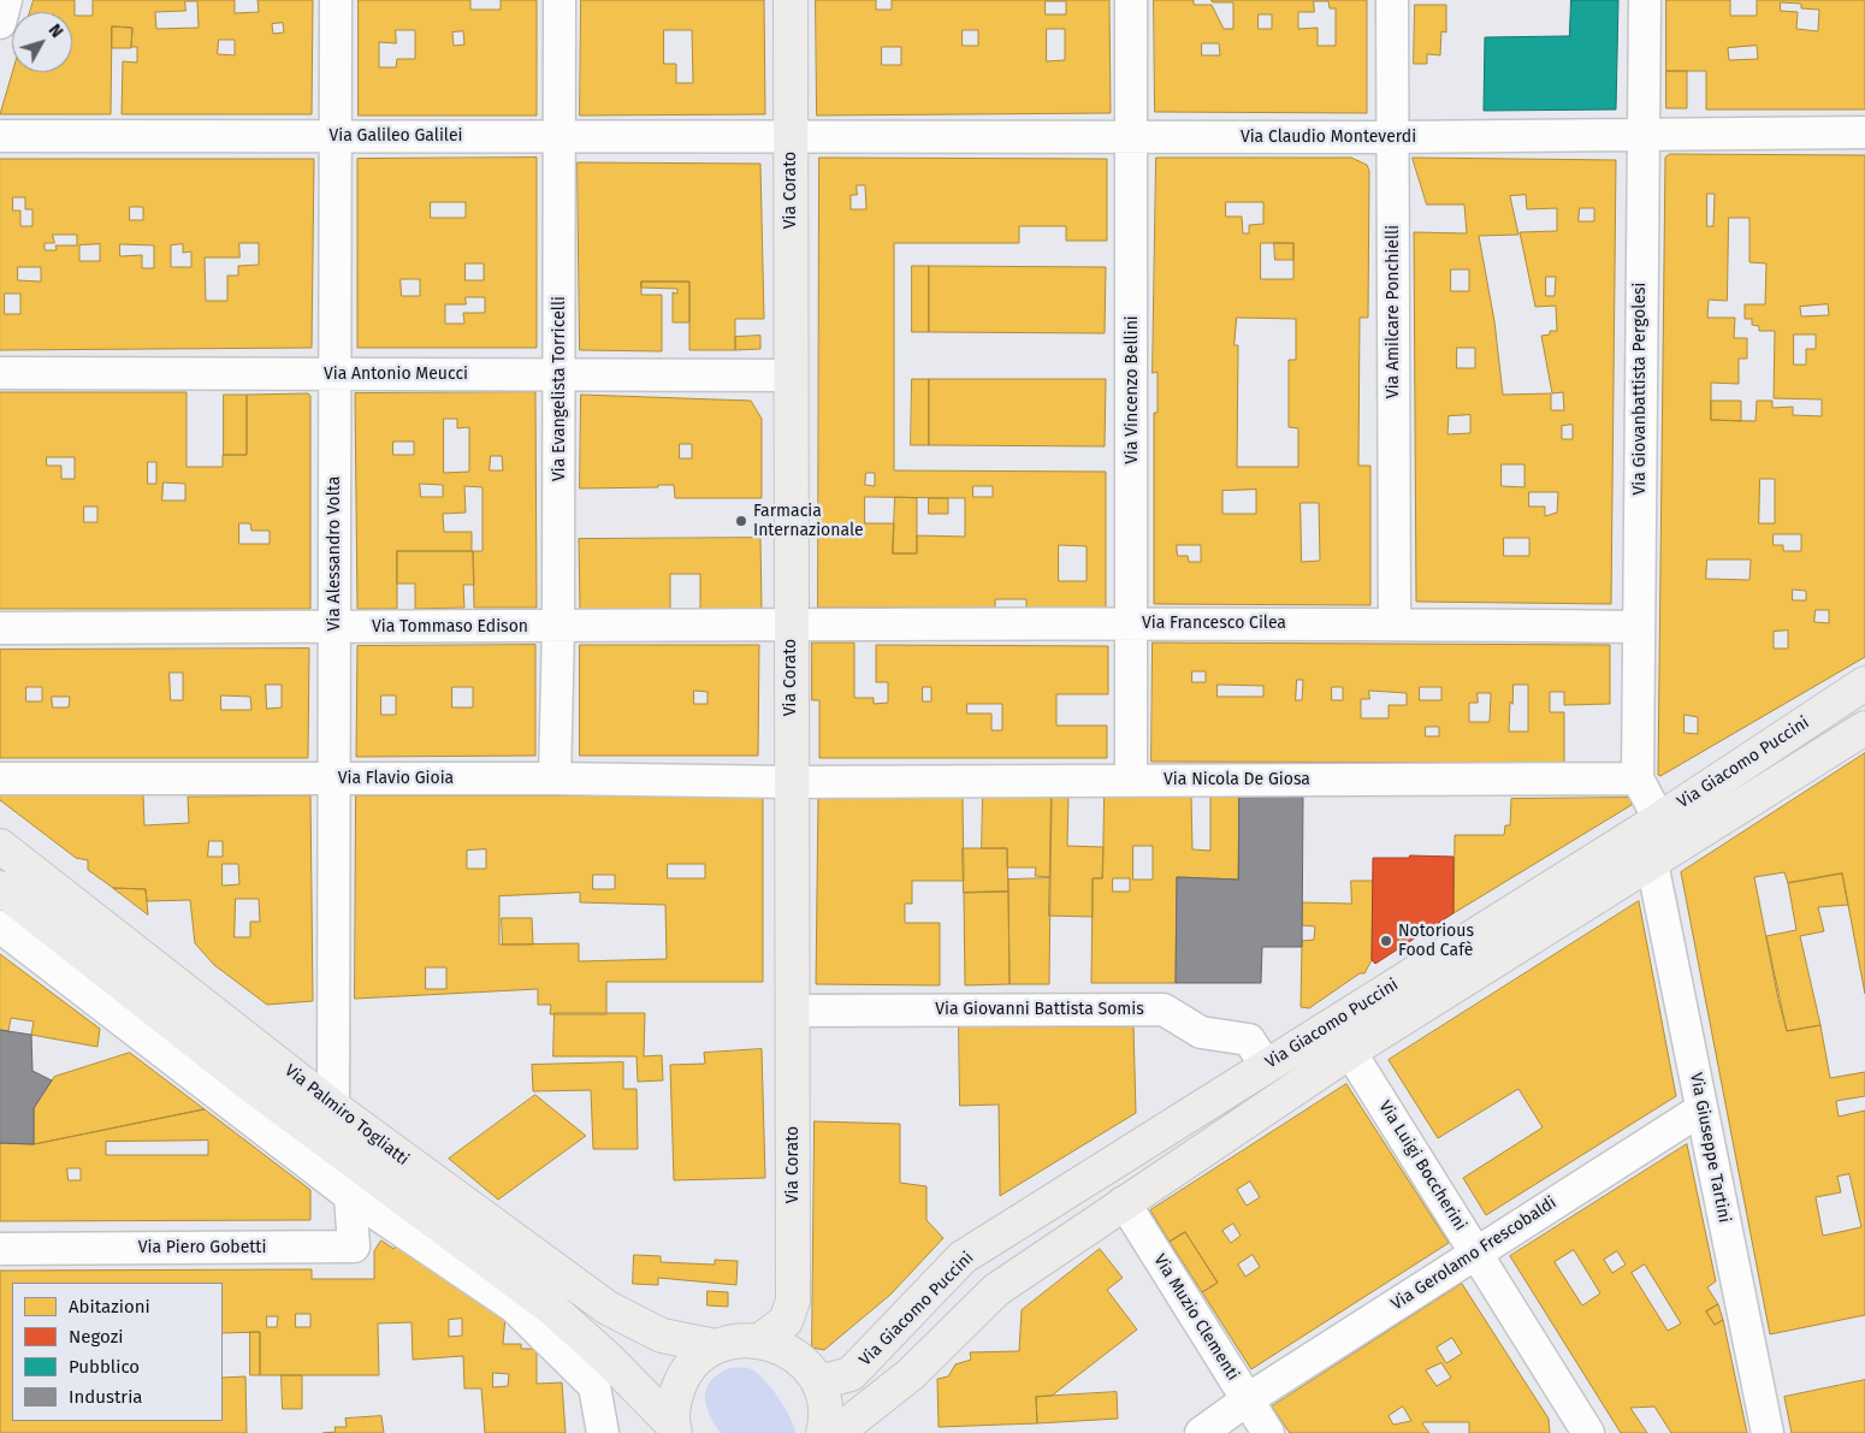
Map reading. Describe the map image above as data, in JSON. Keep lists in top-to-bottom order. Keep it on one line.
{"streets":{"main road":["Via Corato","Via Giacomo Puccini","Via Palmiro Togliatti"],"street":["Via Galileo Galilei","Via Claudio Monteverdi","Via Amilcare Ponchielli","Via Antonio Meucci","Via Evangelista Torricelli","Via Giovanbattista Pergolesi","Via Vincenzo Bellini","Via Alessandro Volta","Via Francesco Cilea","Via Tommaso Edison","Via Flavio Gioia","Via Nicola De Giosa","Via Giovanni Battista Somis","Via Giuseppe Tartini","Via Luigi Boccherini","Via Piero Gobetti","Via Gerolamo Frescobaldi","Via Muzio Clementi"]},"crossings":[["Via Galileo Galilei","Via Claudio Monteverdi"],["Via Galileo Galilei","Via Corato"],["Via Galileo Galilei","Via Evangelista Torricelli"],["Via Galileo Galilei","Via Alessandro Volta"],["Via Claudio Monteverdi","Via Corato"],["Via Claudio Monteverdi","Via Amilcare Ponchielli"],["Via Claudio Monteverdi","Via Giovanbattista Pergolesi"],["Via Claudio Monteverdi","Via Vincenzo Bellini"],["Via Corato","Via Antonio Meucci"],["Via Corato","Via Francesco Cilea"],["Via Corato","Via Tommaso Edison"],["Via Corato","Via Flavio Gioia"],["Via Corato","Via Nicola De Giosa"],["Via Corato","Via Giovanni Battista Somis"],["Via Amilcare Ponchielli","Via Francesco Cilea"],["Via Antonio Meucci","Via Evangelista Torricelli"],["Via Antonio Meucci","Via Alessandro Volta"],["Via Evangelista Torricelli","Via Tommaso Edison"],["Via Evangelista Torricelli","Via Flavio Gioia"],["Via Giovanbattista Pergolesi","Via Francesco Cilea"],["Via Giovanbattista Pergolesi","Via Nicola De Giosa"],["Via Vincenzo Bellini","Via Francesco Cilea"],["Via Vincenzo Bellini","Via Nicola De Giosa"],["Via Alessandro Volta","Via Tommaso Edison"],["Via Alessandro Volta","Via Flavio Gioia"],["Via Alessandro Volta","Via Palmiro Togliatti"],["Via Francesco Cilea","Via Tommaso Edison"],["Via Giacomo Puccini","Via Giovanni Battista Somis"],["Via Giacomo Puccini","Via Giuseppe Tartini"],["Via Giacomo Puccini","Via Luigi Boccherini"],["Via Giacomo Puccini","Via Muzio Clementi"],["Via Flavio Gioia","Via Nicola De Giosa"],["Via Giuseppe Tartini","Via Gerolamo Frescobaldi"],["Via Luigi Boccherini","Via Gerolamo Frescobaldi"],["Via Gerolamo Frescobaldi","Via Muzio Clementi"]],"places":["Farmacia Internazionale","Notorious Food Cafè"],"legend":["Abitazioni","Negozi","Pubblico","Industria"],"north":"top right"}
